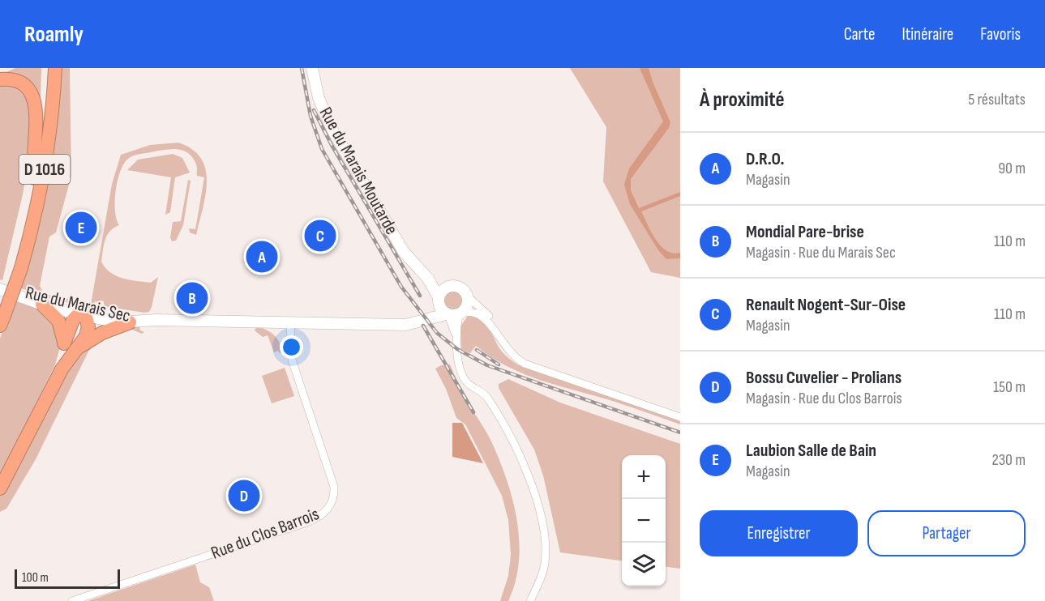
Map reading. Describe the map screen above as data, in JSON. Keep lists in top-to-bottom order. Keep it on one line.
{"streets":{"highway":["D 1016"],"street":["Rue du Marais Moutarde","Rue du Marais Sec","Rue du Clos Barrois"]},"crossings":[["Rue du Marais Moutarde","Rue du Marais Sec"],["Rue du Marais Sec","Rue du Clos Barrois"]],"scale_bar":"100 m","page":{"header":"Roamly","nav":["Carte","Itinéraire","Favoris"],"heading":["À proximité","5 résultats"],"list":[{"mark":"A","name":"D.R.O.","note":"Magasin","value":"90 m"},{"mark":"B","name":"Mondial Pare-brise","note":"Magasin · Rue du Marais Sec","value":"110 m"},{"mark":"C","name":"Renault Nogent-Sur-Oise","note":"Magasin","value":"110 m"},{"mark":"D","name":"Bossu Cuvelier - Prolians","note":"Magasin · Rue du Clos Barrois","value":"150 m"},{"mark":"E","name":"Laubion Salle de Bain","note":"Magasin","value":"230 m"}],"pins":["E","C","A","B","D"],"map_buttons":["+","−"],"buttons":["Enregistrer","Partager"],"scale":"100 m"}}
